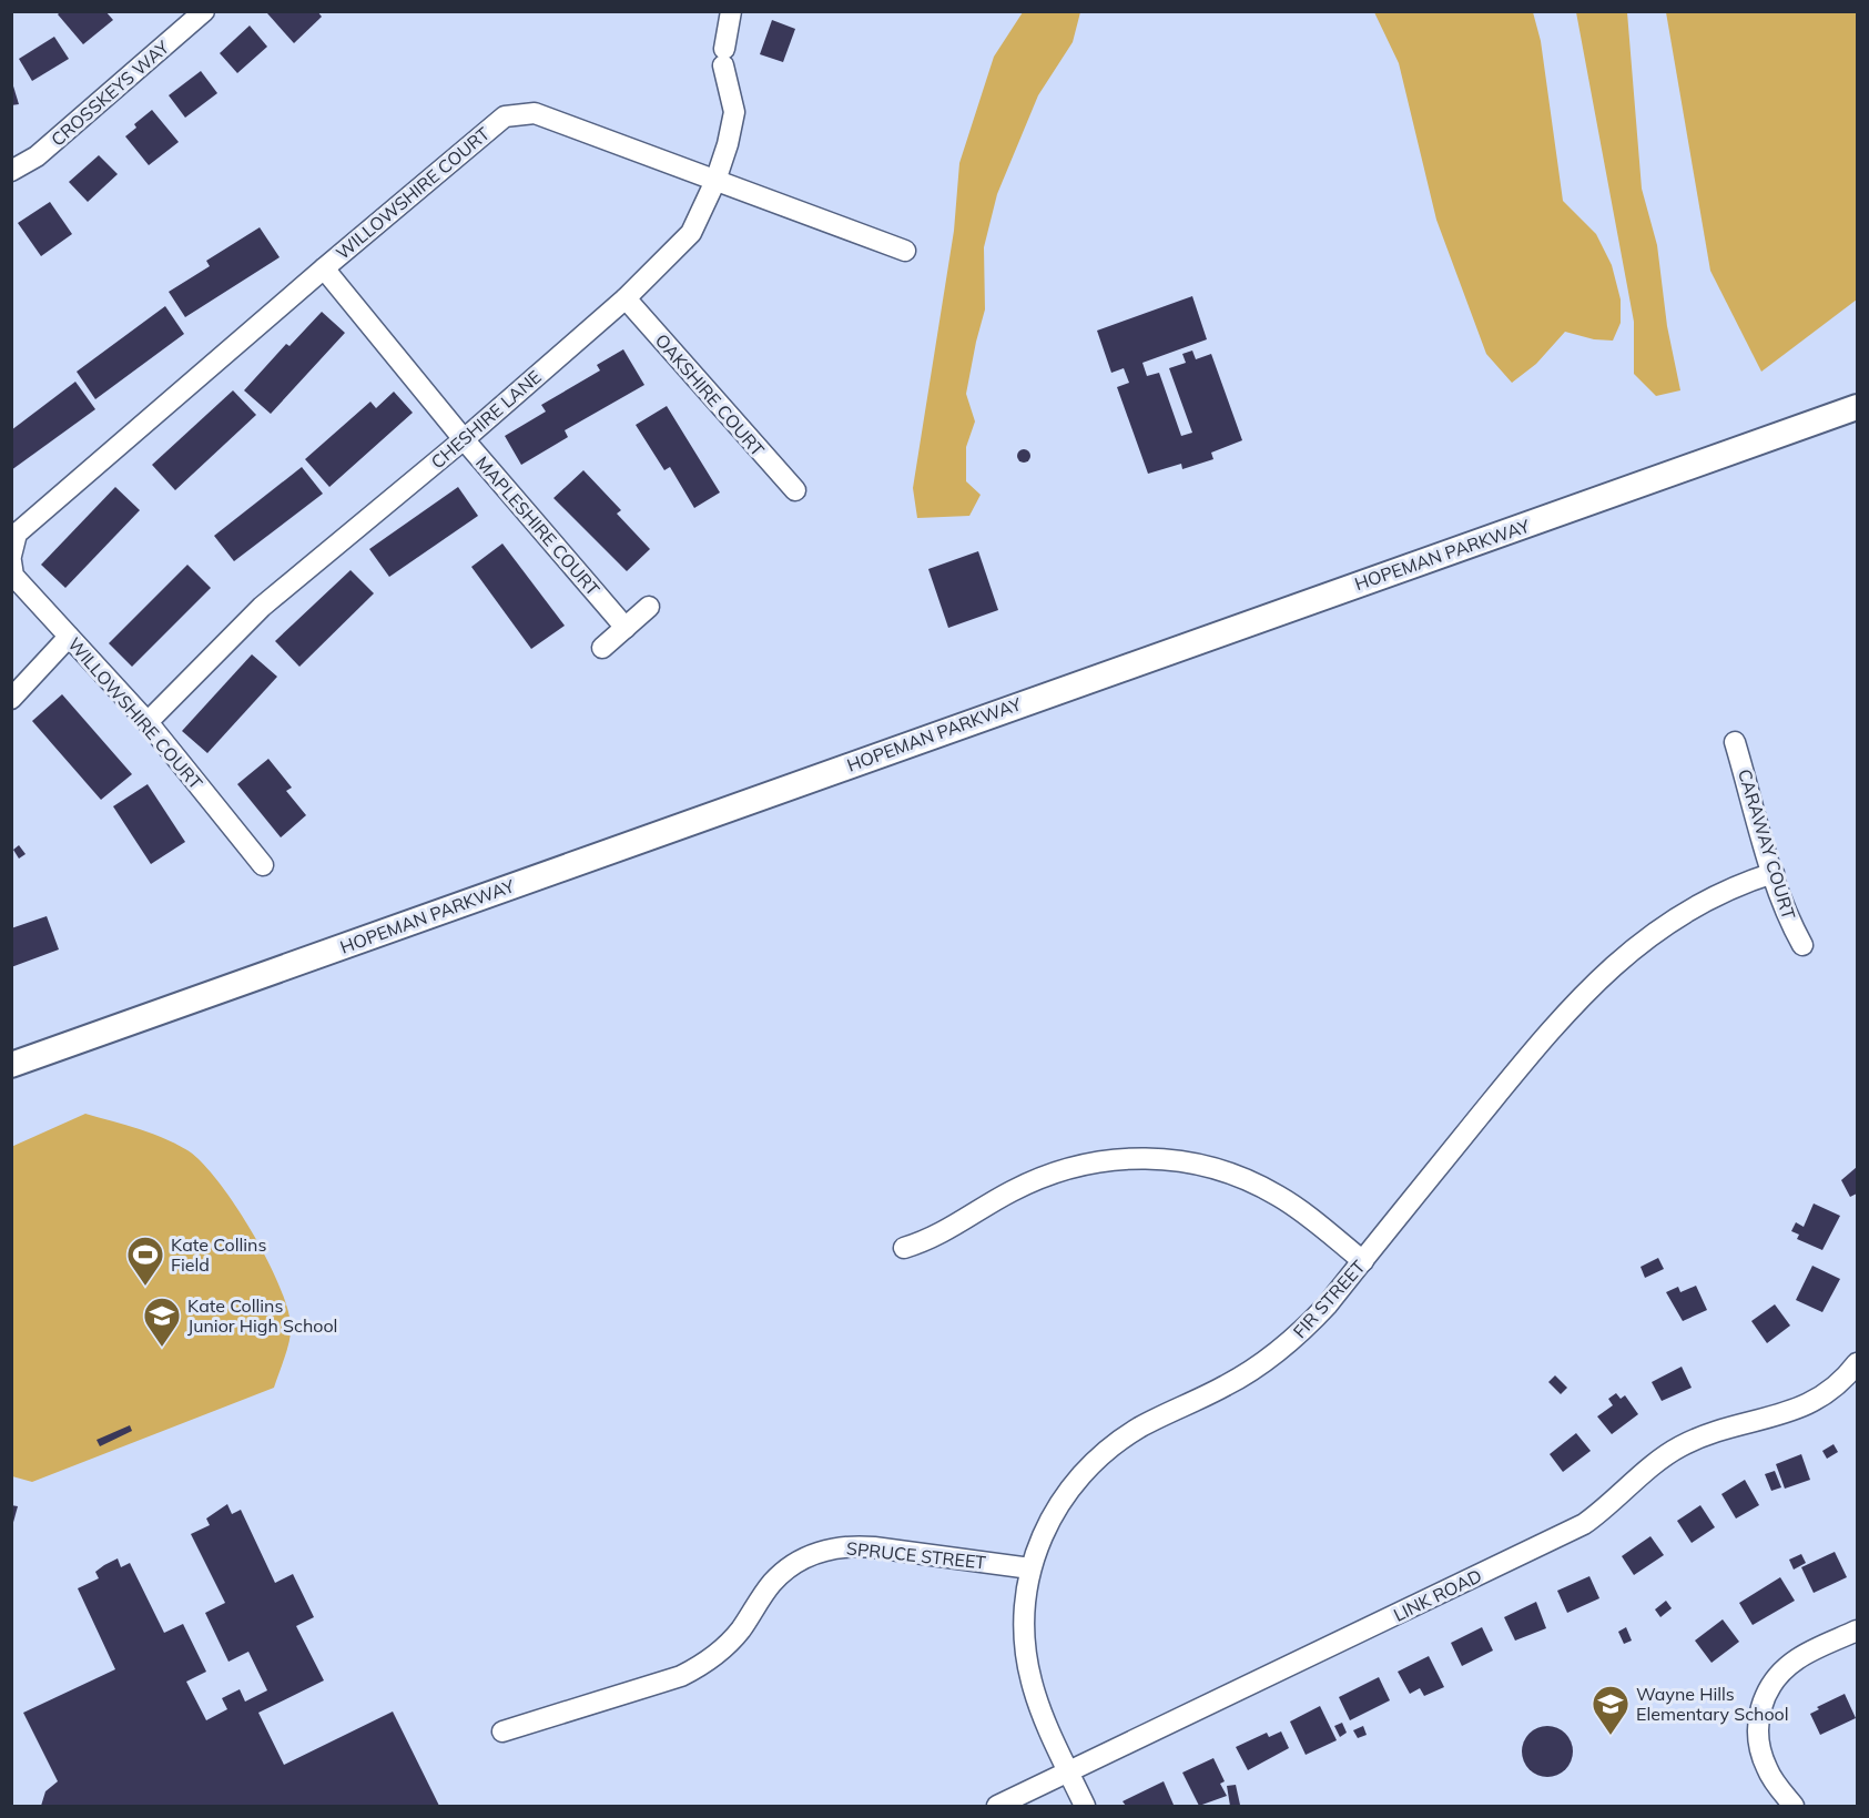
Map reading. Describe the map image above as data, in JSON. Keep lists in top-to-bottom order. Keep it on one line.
{"streets":{"main road":["HOPEMAN PARKWAY"],"street":["CROSSKEYS WAY","WILLOWSHIRE COURT","OAKSHIRE COURT","CHESHIRE LANE","MAPLESHIRE COURT","CARAWAY COURT","FIR STREET","SPRUCE STREET","LINK ROAD"]},"crossings":[["WILLOWSHIRE COURT","CHESHIRE LANE"],["WILLOWSHIRE COURT","MAPLESHIRE COURT"],["OAKSHIRE COURT","CHESHIRE LANE"],["CHESHIRE LANE","MAPLESHIRE COURT"],["CARAWAY COURT","FIR STREET"],["FIR STREET","SPRUCE STREET"],["FIR STREET","LINK ROAD"]],"places":{"sports":["Kate Collins Field"],"school or university":["Kate Collins Junior High School","Wayne Hills Elementary School"]}}
